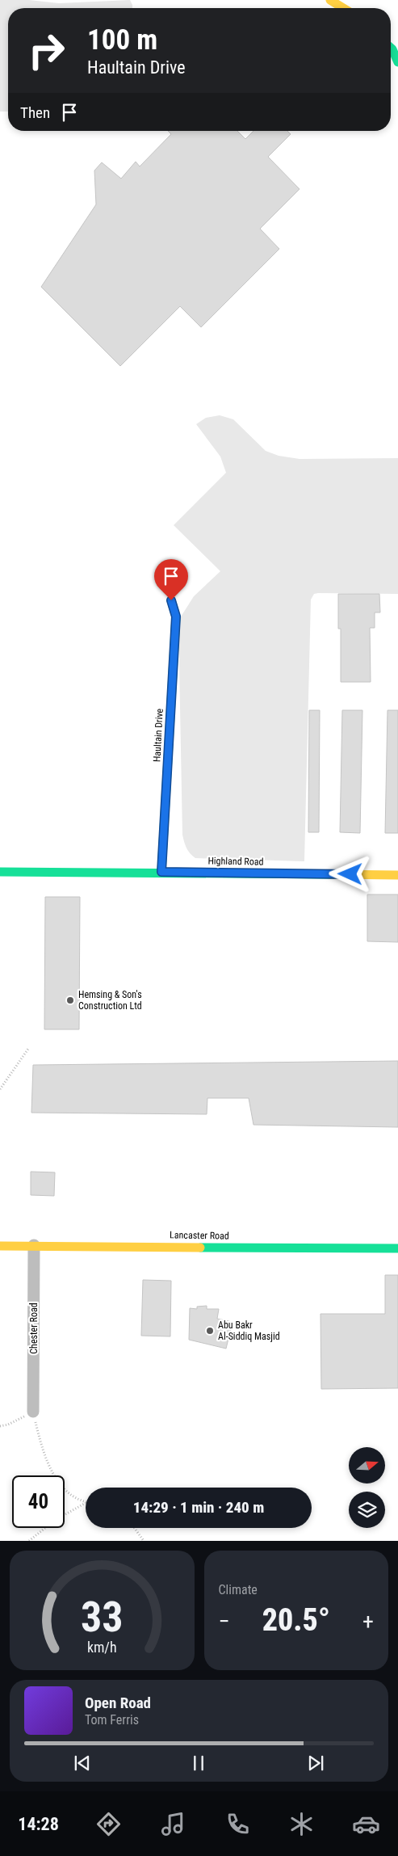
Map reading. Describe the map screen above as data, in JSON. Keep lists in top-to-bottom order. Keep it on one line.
{"streets":{"street":["Haultain Drive","Highland Road","Lancaster Road","Chester Road"]},"crossings":[["Haultain Drive","Highland Road"],["Lancaster Road","Chester Road"]],"places":["Hemsing & Son's Construction Ltd","Abu Bakr Al-Siddiq Masjid"],"north":"right","page":{"turn":["100 m","Haultain Drive"],"then":"Then","limit":"40","trip":"14:29 · 1 min · 240 m","tile":"Climate","heat":["−","20.5°","+"],"song":["Open Road","Tom Ferris"],"tabs":"14:28","gauge":["33","km/h"]}}
